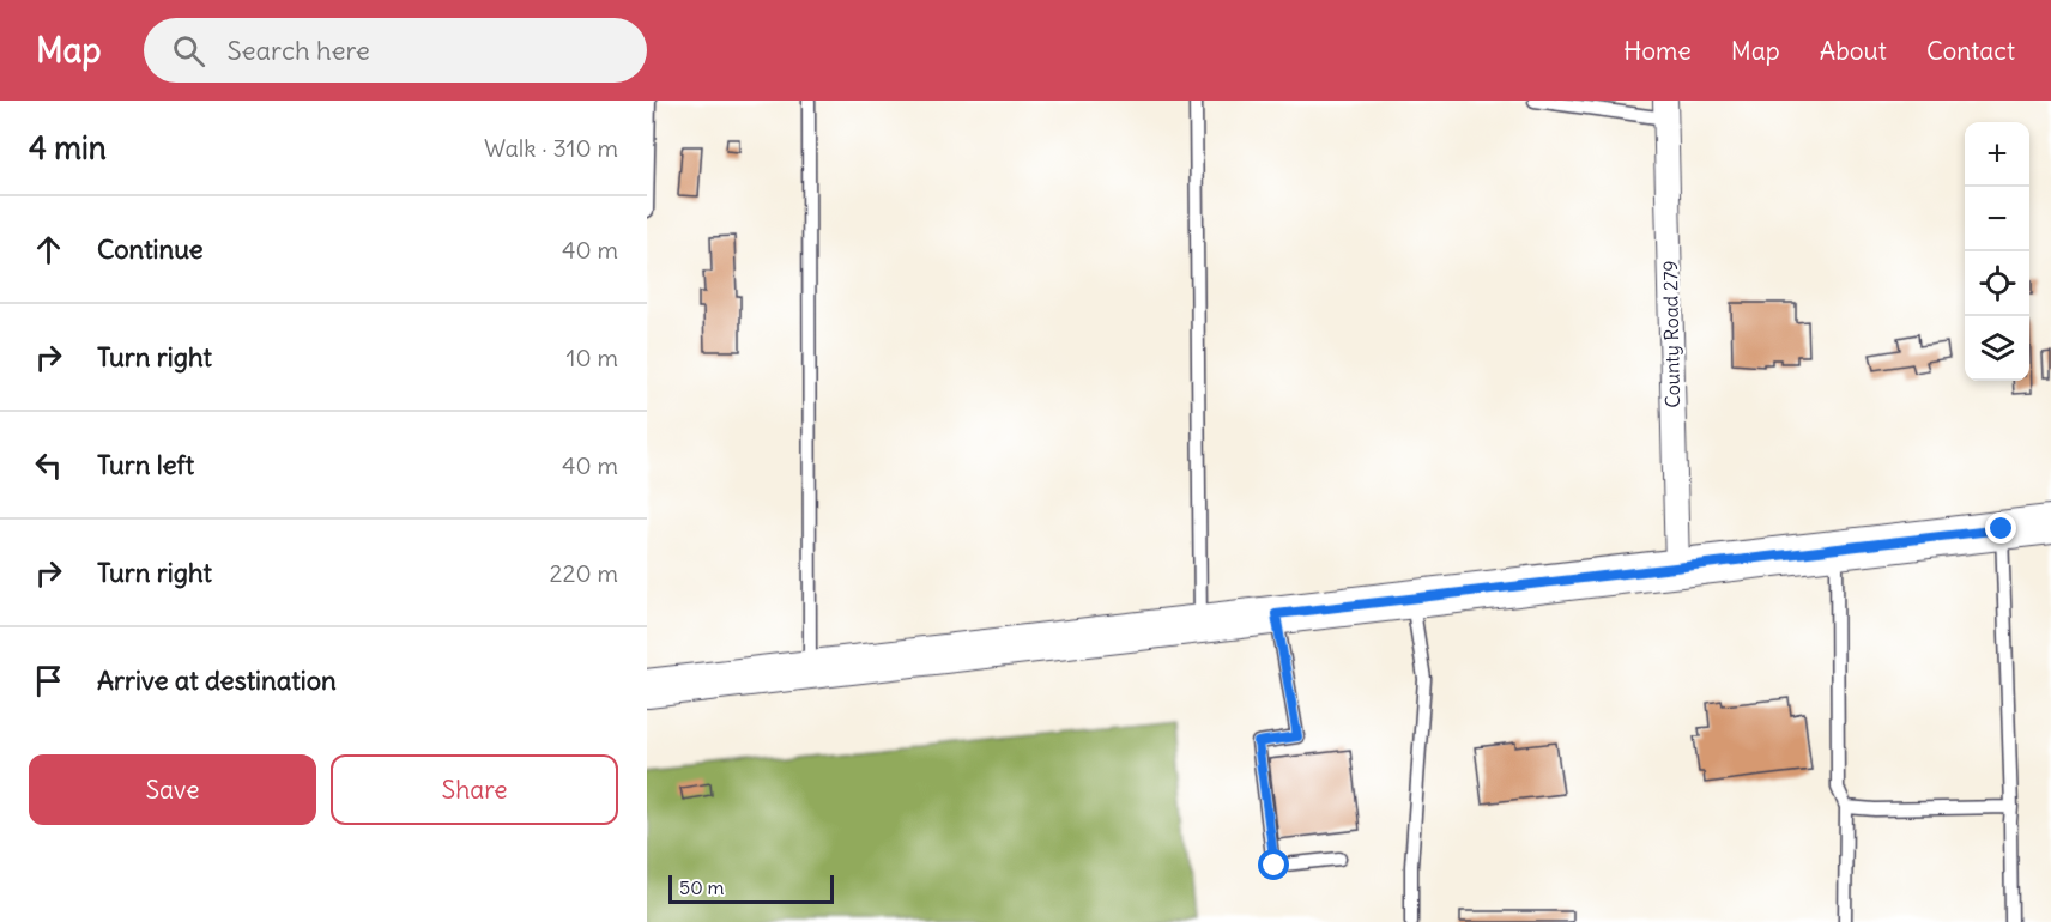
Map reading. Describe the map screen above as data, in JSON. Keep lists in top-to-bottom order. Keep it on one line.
{"streets":{"street":["County Road 279"]},"scale_bar":"50 m","page":{"header":"Map","search":"Search here","nav":["Home","Map","About","Contact"],"heading":["4 min","Walk · 310 m"],"map_buttons":["+","−"],"list":[["Continue","40 m"],["Turn right","10 m"],["Turn left","40 m"],["Turn right","220 m"],"Arrive at destination"],"buttons":["Save","Share"],"scale":"50 m"}}
